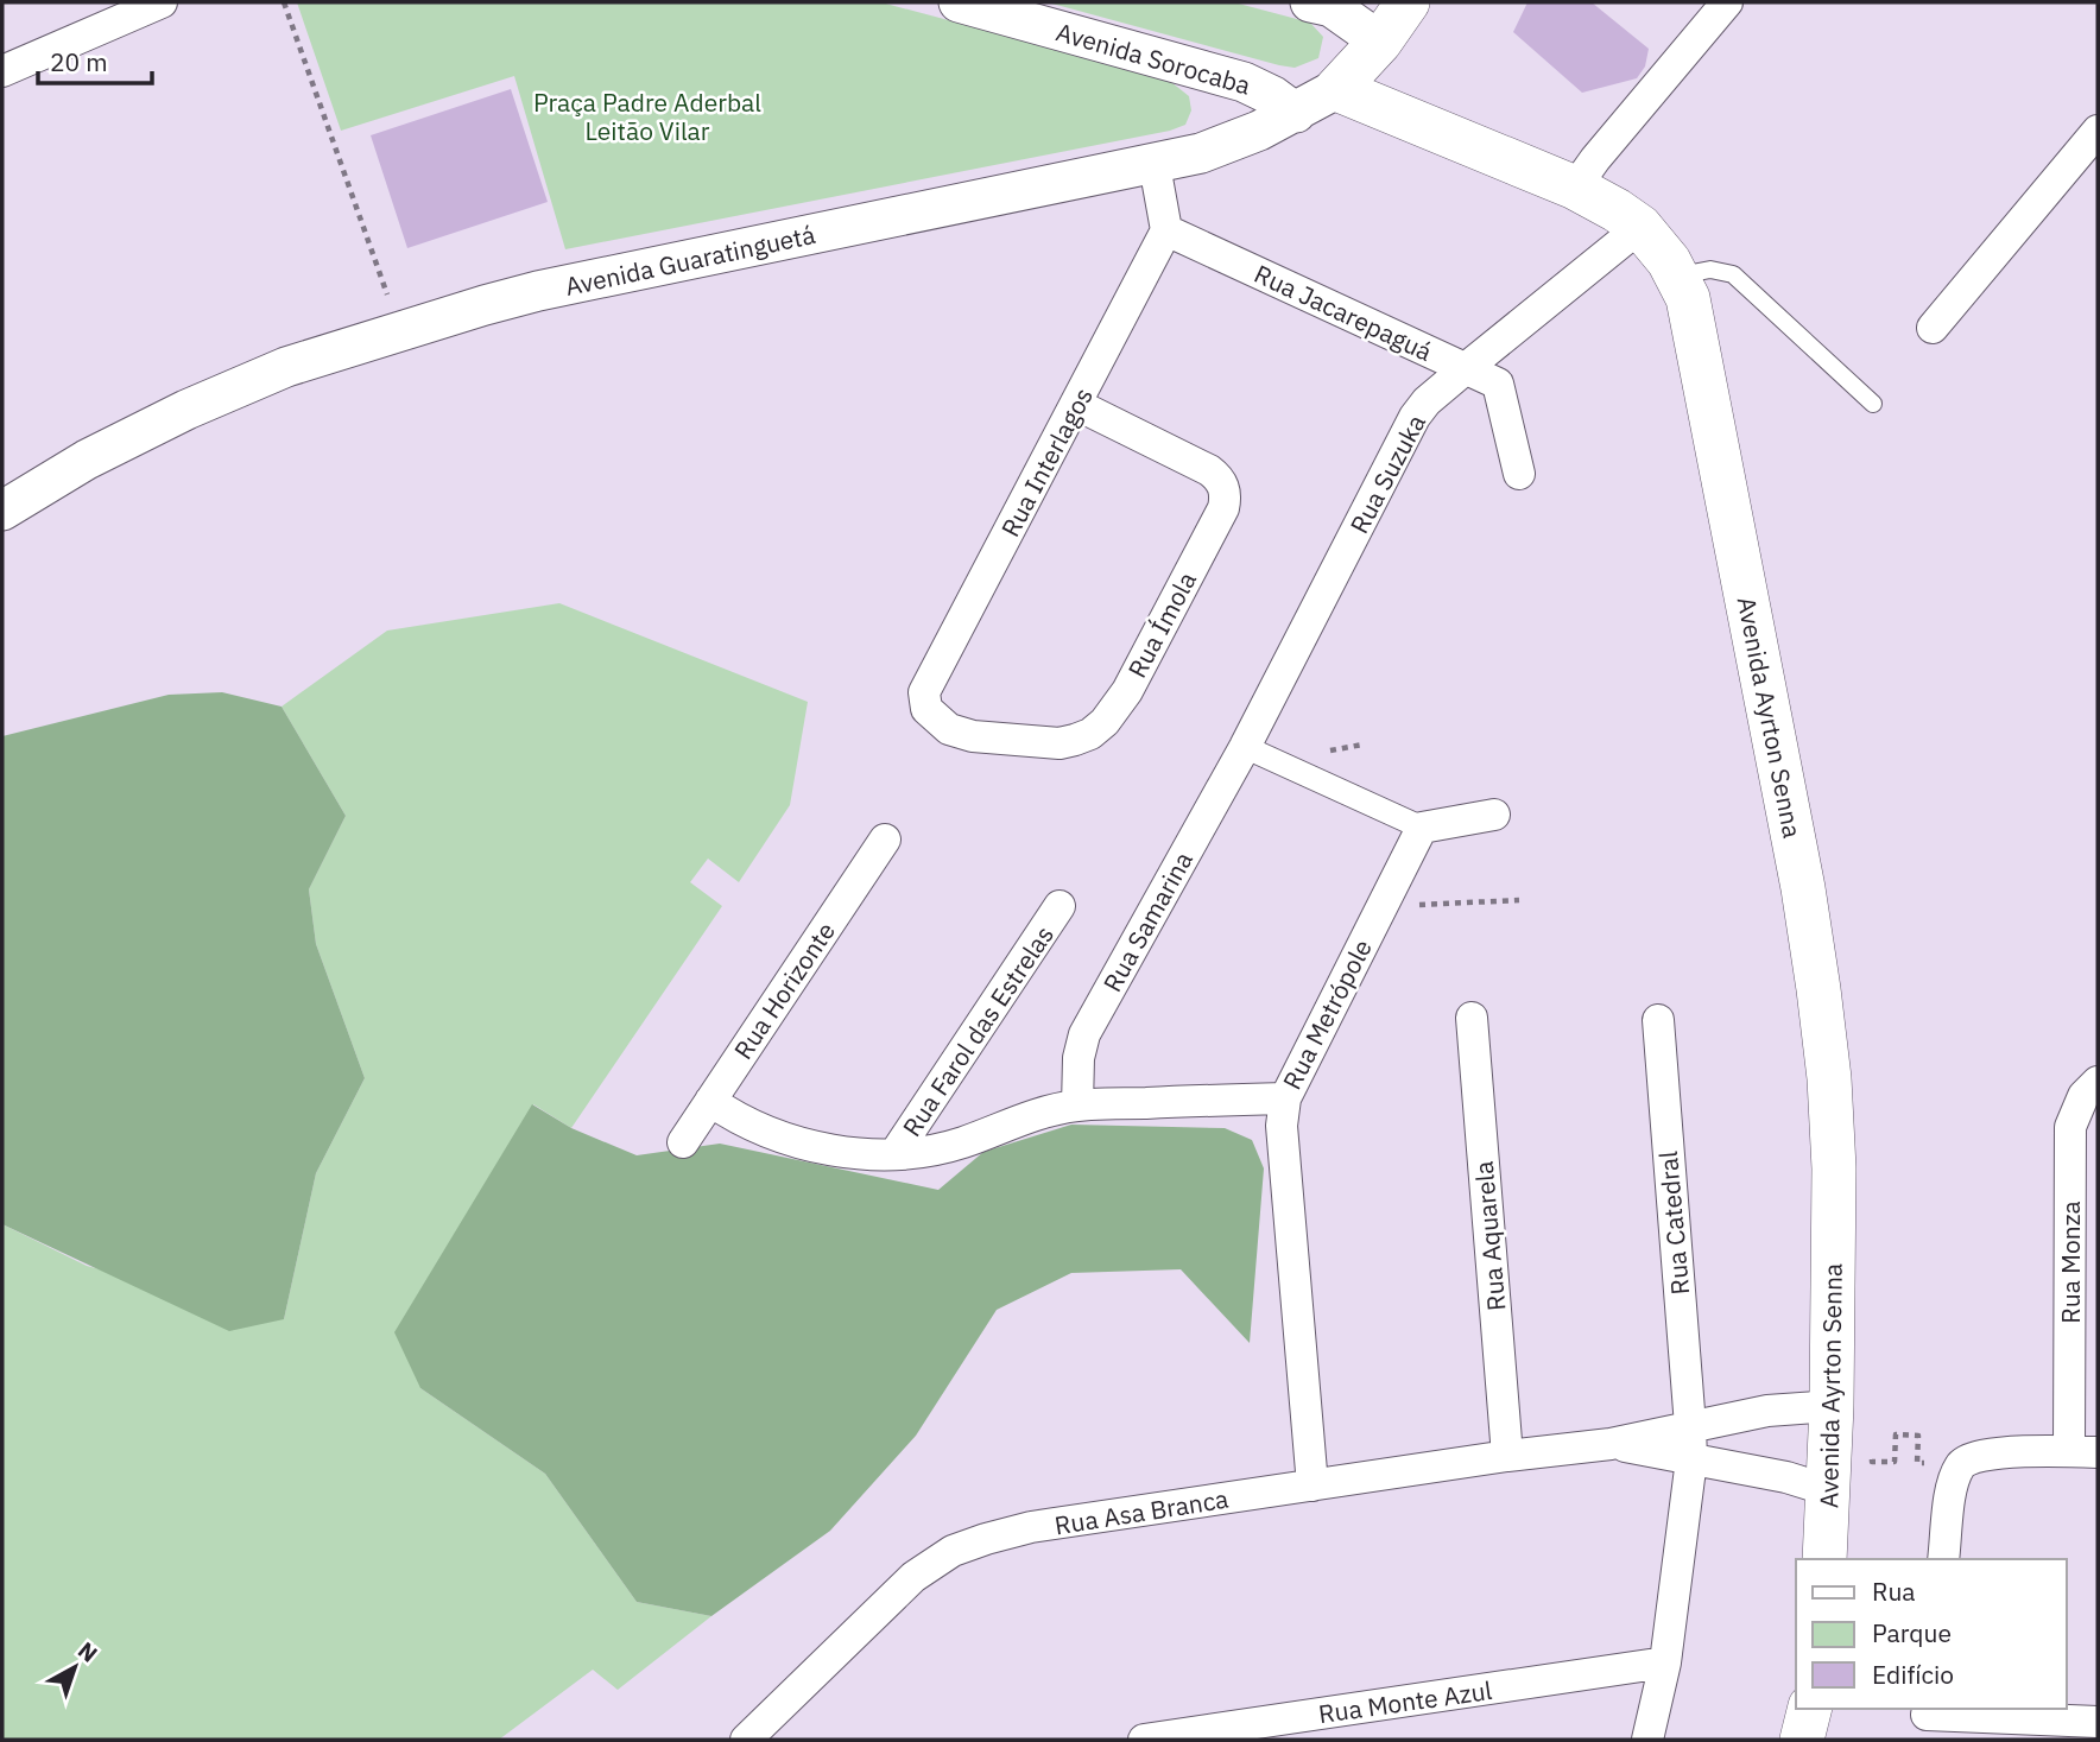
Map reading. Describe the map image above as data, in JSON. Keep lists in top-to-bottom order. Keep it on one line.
{"streets":{"main road":["Avenida Guaratinguetá","Avenida Ayrton Senna"],"street":["Avenida Sorocaba","Rua Jacarepaguá","Rua Interlagos","Rua Suzuka","Rua Ímola","Rua Samarina","Rua Horizonte","Rua Metrópole","Rua Farol das Estrelas","Rua Catedral","Rua Aquarela","Rua Monza","Rua Asa Branca","Rua Monte Azul"]},"crossings":[["Avenida Sorocaba","Avenida Guaratinguetá"],["Avenida Guaratinguetá","Avenida Ayrton Senna"],["Rua Jacarepaguá","Rua Interlagos"],["Rua Jacarepaguá","Rua Suzuka"],["Rua Interlagos","Rua Ímola"],["Rua Suzuka","Avenida Ayrton Senna"],["Rua Suzuka","Rua Samarina"],["Avenida Ayrton Senna","Rua Asa Branca"],["Rua Metrópole","Rua Asa Branca"],["Rua Catedral","Rua Asa Branca"],["Rua Aquarela","Rua Asa Branca"]],"parks":["Praça Padre Aderbal Leitão Vilar"],"legend":["Rua","Parque","Edifício"],"scale_bar":"20 m","north":"top right"}
